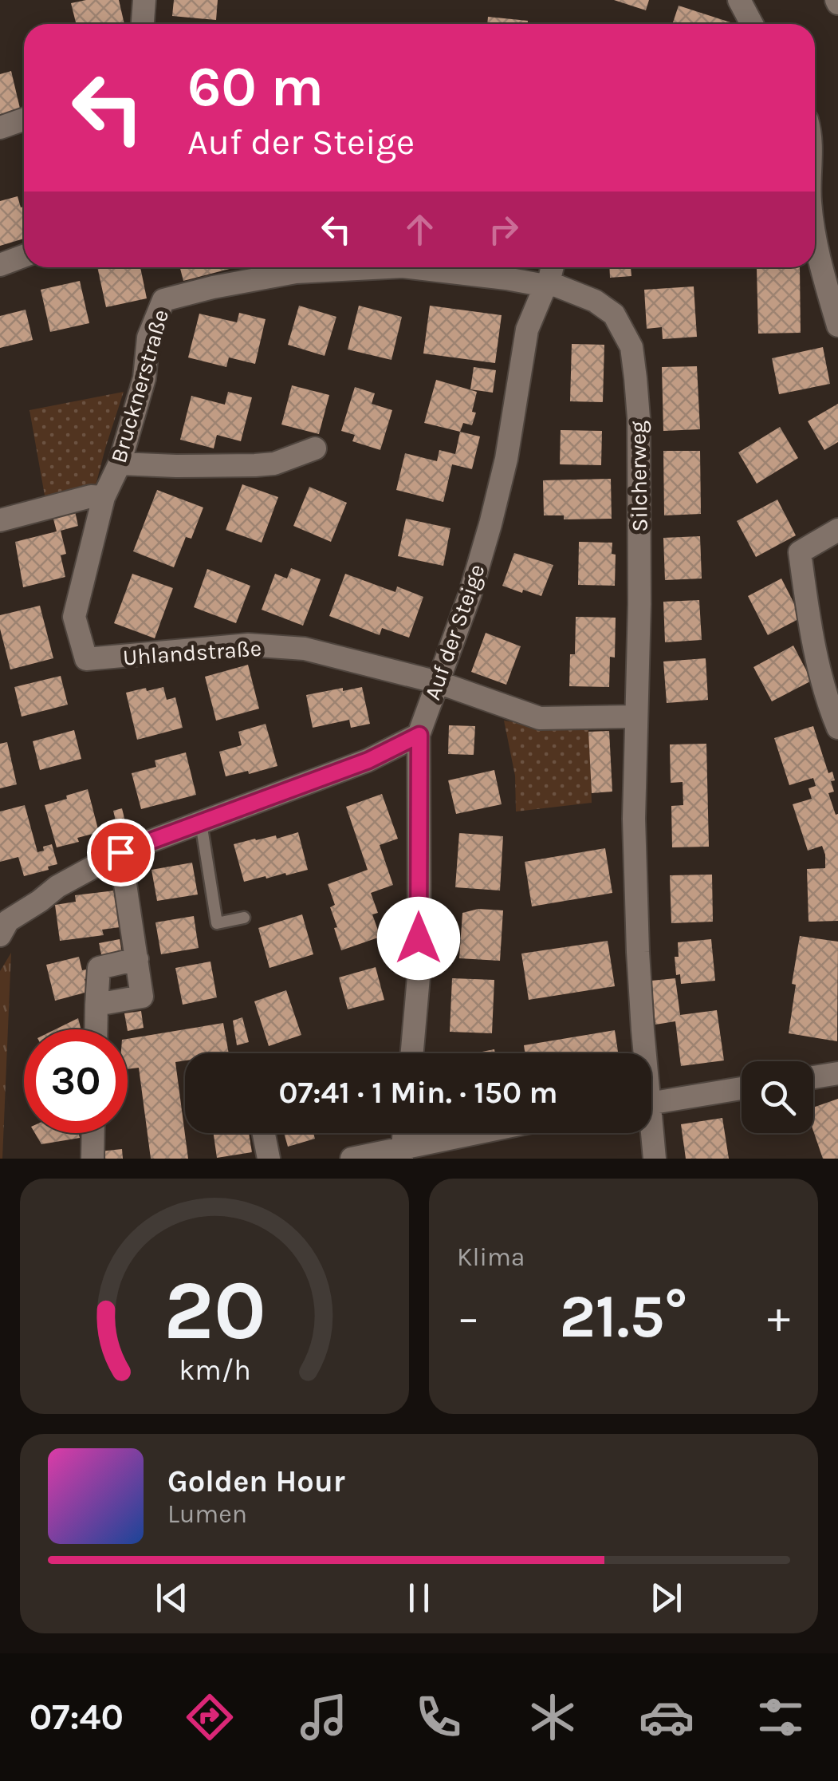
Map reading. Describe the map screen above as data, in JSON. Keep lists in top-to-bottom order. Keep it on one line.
{"streets":{"street":["Brucknerstraße","Silcherweg","Auf der Steige","Uhlandstraße"]},"crossings":[["Brucknerstraße","Silcherweg"],["Brucknerstraße","Auf der Steige"],["Brucknerstraße","Uhlandstraße"],["Silcherweg","Auf der Steige"],["Auf der Steige","Uhlandstraße"]],"page":{"turn":["60 m","Auf der Steige"],"limit":"30","trip":"07:41 · 1 Min. · 150 m","tile":"Klima","heat":["−","21.5°","+"],"song":["Golden Hour","Lumen"],"tabs":"07:40","gauge":["20","km/h"]}}
